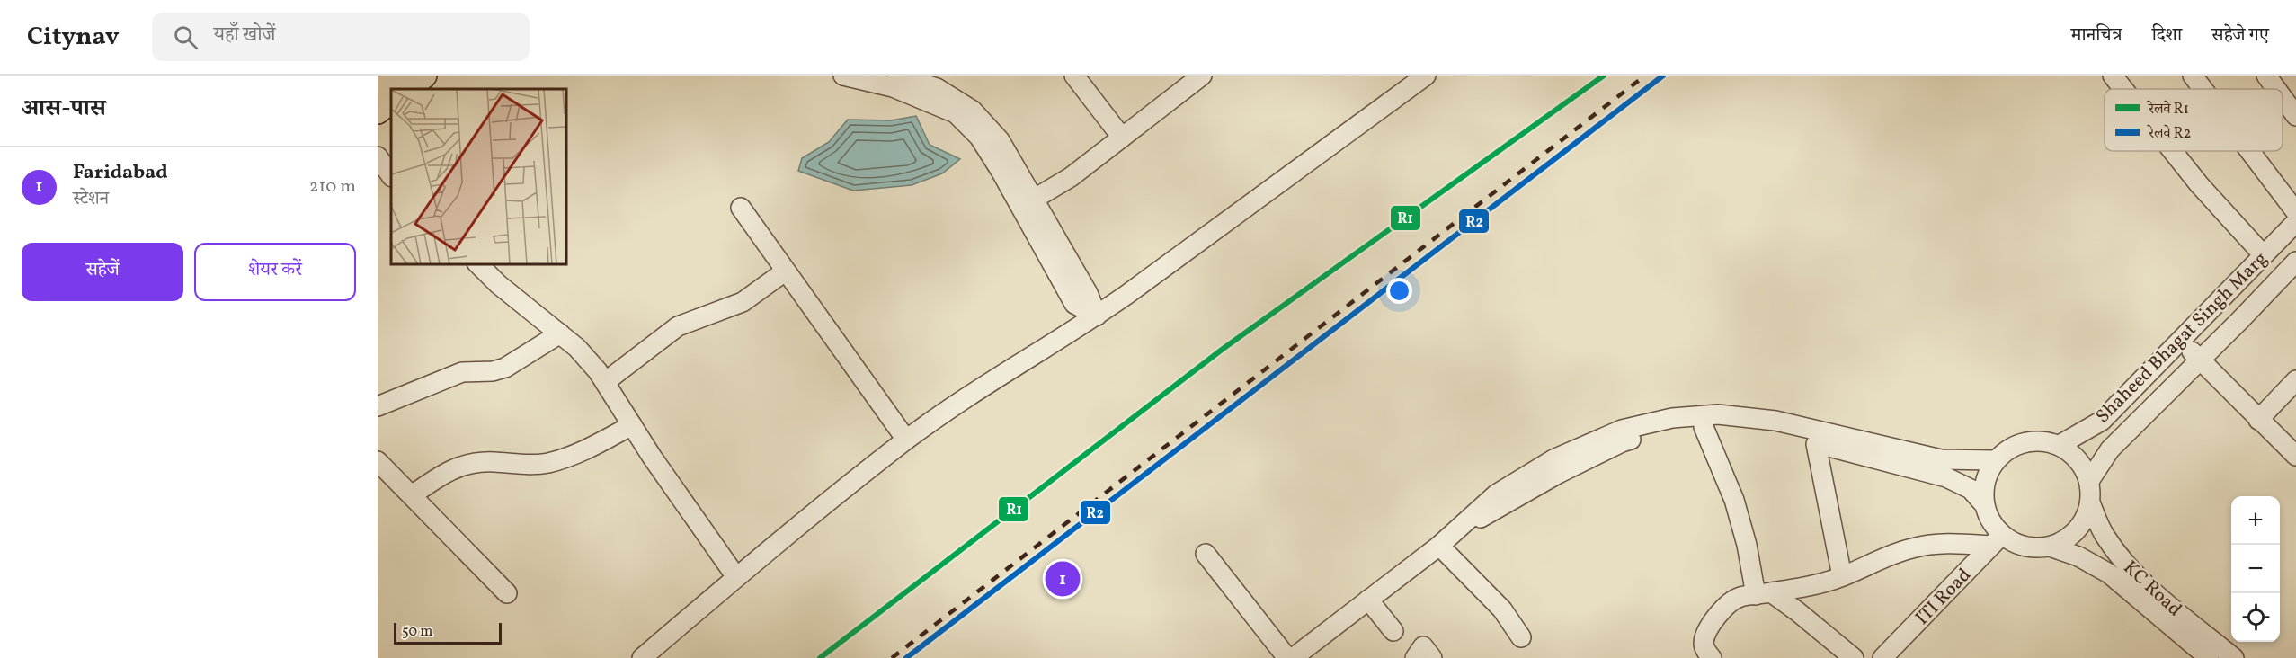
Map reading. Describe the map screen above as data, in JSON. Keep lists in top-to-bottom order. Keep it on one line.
{"streets":{"street":["Shaheed Bhagat Singh Marg","KC Road","ITI Road"]},"crossings":[["Shaheed Bhagat Singh Marg","KC Road"],["Shaheed Bhagat Singh Marg","ITI Road"],["KC Road","ITI Road"]],"lines":["rail line R1","rail line R2"],"legend":["रेलवे R1","रेलवे R2"],"scale_bar":"50 m","page":{"header":"Citynav","search":"यहाँ खोजें","nav":["मानचित्र","दिशा","सहेजे गए"],"heading":"आस-पास","list":[{"mark":"1","name":"Faridabad","note":"स्टेशन","value":"210 m"}],"buttons":["सहेजें","शेयर करें"],"map_buttons":["+","−"],"pins":"1","scale":"50 m"}}
